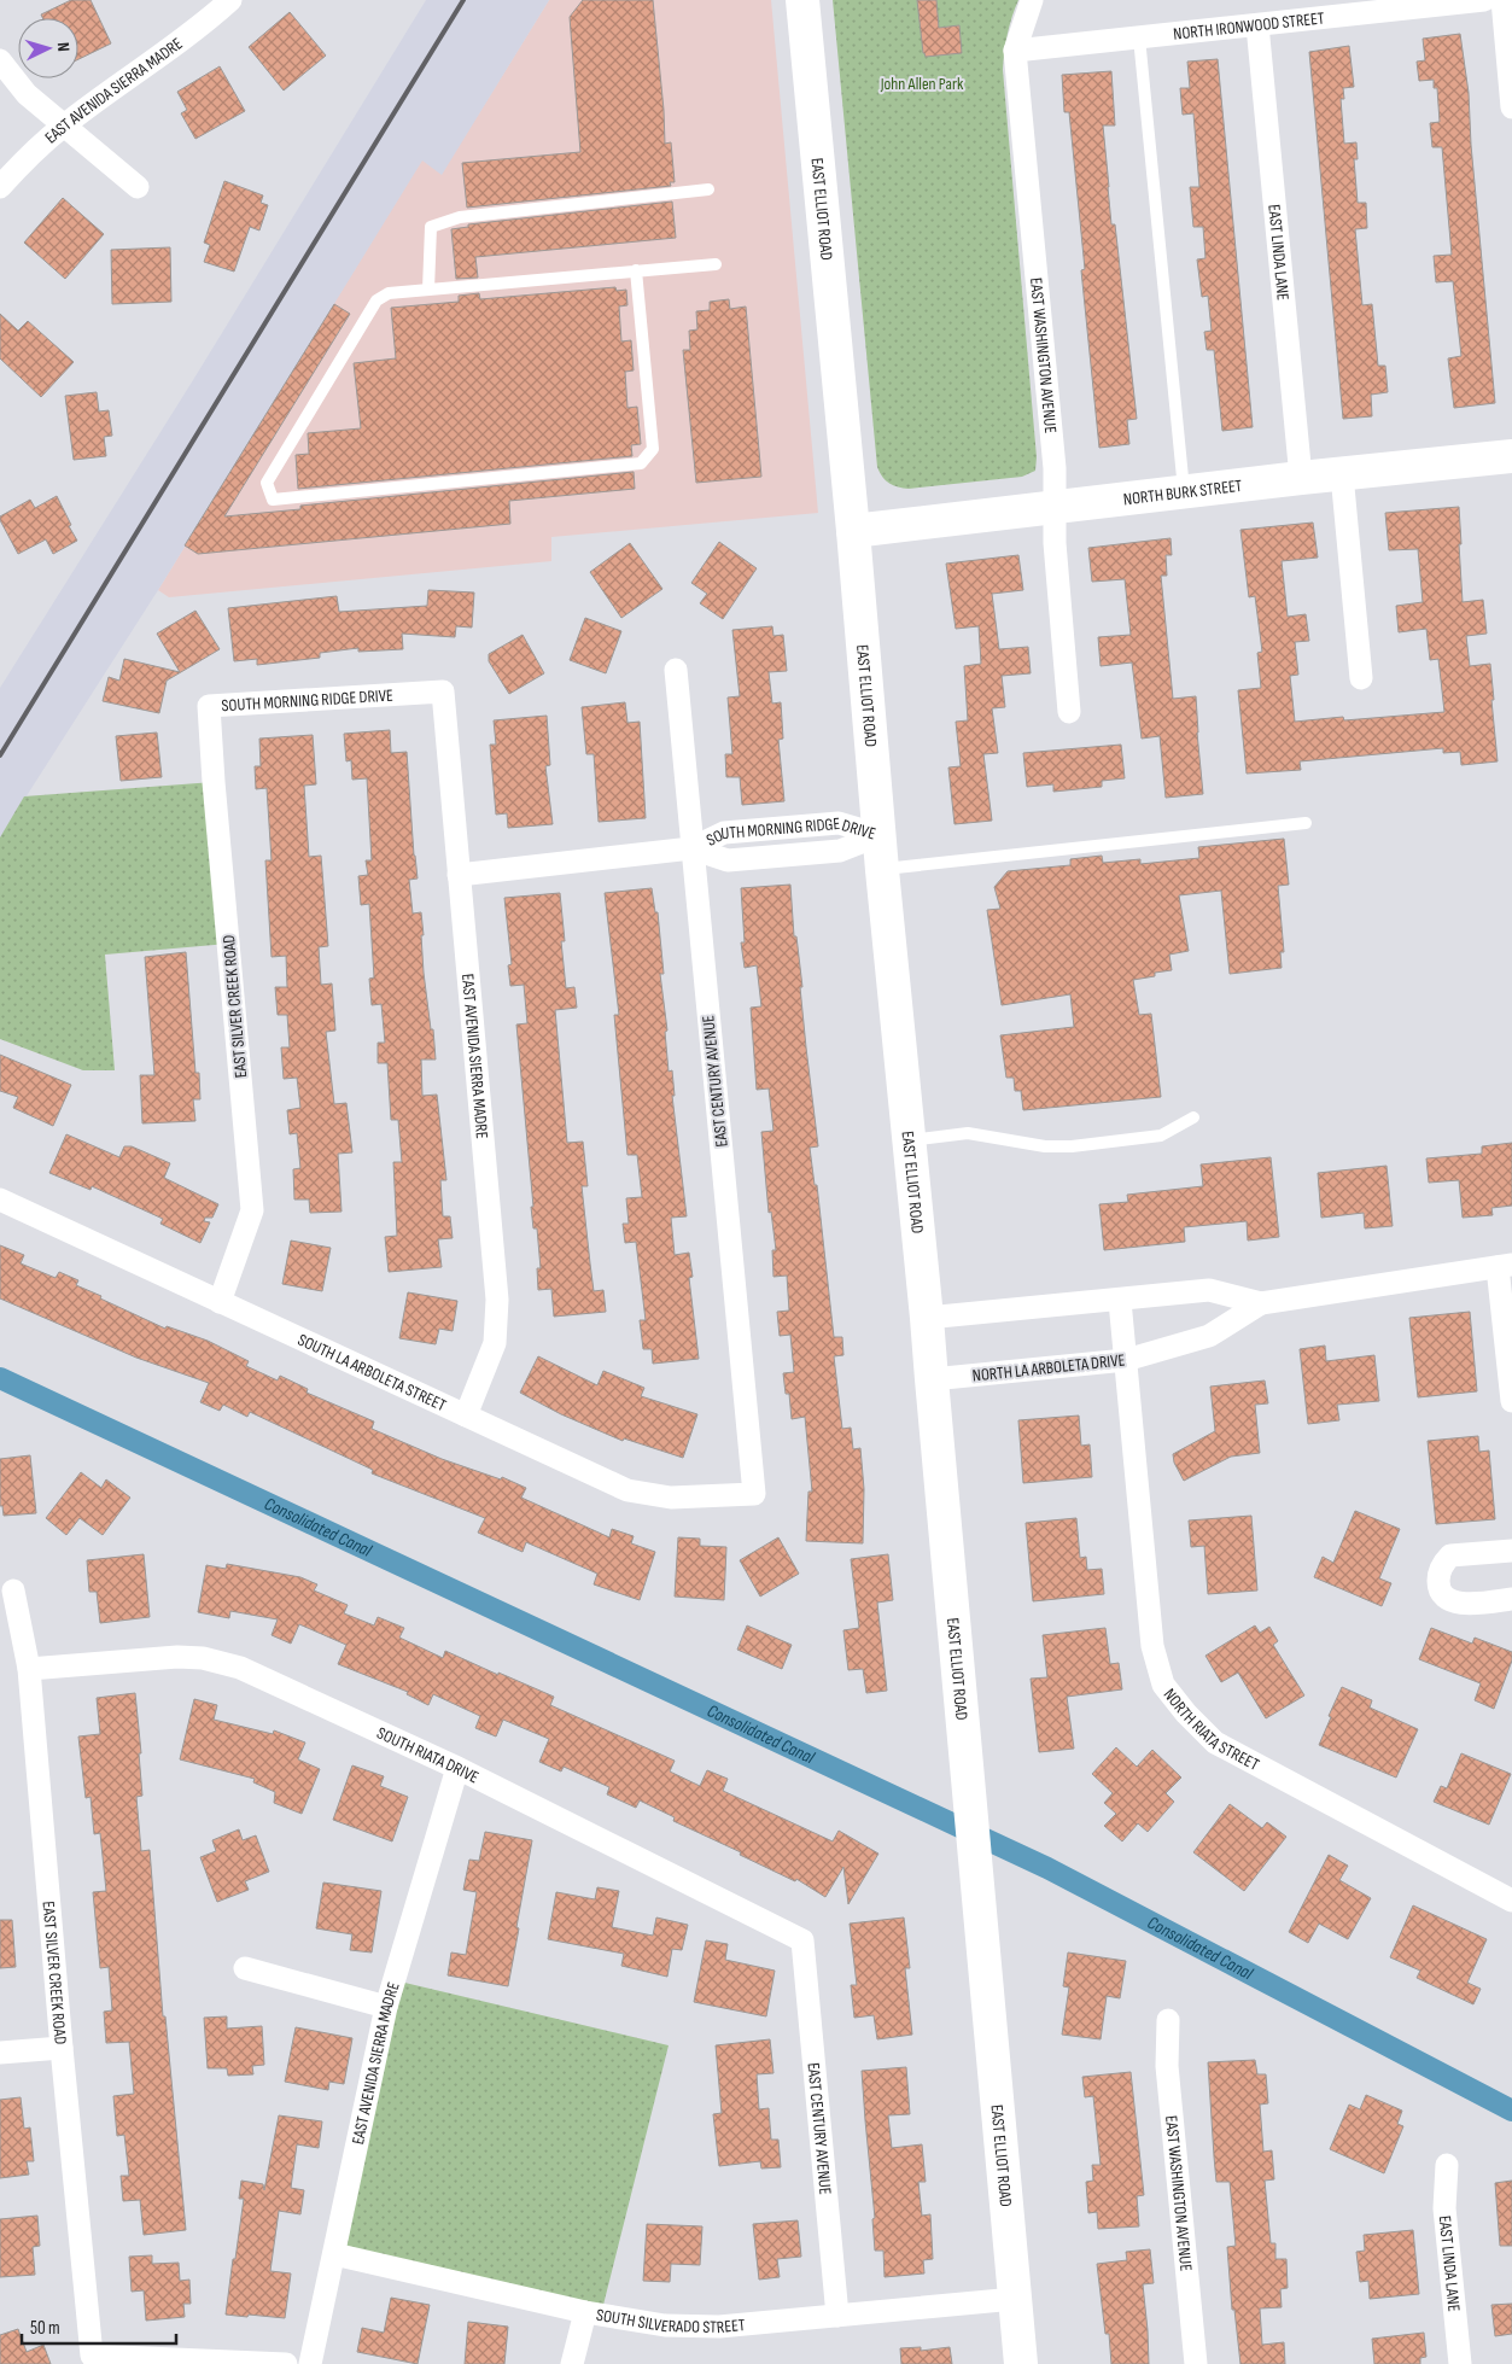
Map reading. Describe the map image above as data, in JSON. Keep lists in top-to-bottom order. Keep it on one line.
{"streets":{"main road":["EAST ELLIOT ROAD","NORTH BURK STREET"],"street":["NORTH IRONWOOD STREET","EAST AVENIDA SIERRA MADRE","EAST LINDA LANE","EAST WASHINGTON AVENUE","SOUTH MORNING RIDGE DRIVE","EAST SILVER CREEK ROAD","EAST CENTURY AVENUE","NORTH LA ARBOLETA DRIVE","SOUTH LA ARBOLETA STREET","NORTH RIATA STREET","SOUTH RIATA DRIVE","SOUTH SILVERADO STREET"]},"crossings":[["NORTH IRONWOOD STREET","EAST LINDA LANE"],["NORTH IRONWOOD STREET","EAST WASHINGTON AVENUE"],["EAST AVENIDA SIERRA MADRE","SOUTH MORNING RIDGE DRIVE"],["EAST AVENIDA SIERRA MADRE","SOUTH LA ARBOLETA STREET"],["EAST AVENIDA SIERRA MADRE","SOUTH RIATA DRIVE"],["EAST AVENIDA SIERRA MADRE","SOUTH SILVERADO STREET"],["EAST ELLIOT ROAD","NORTH BURK STREET"],["EAST ELLIOT ROAD","SOUTH MORNING RIDGE DRIVE"],["EAST ELLIOT ROAD","NORTH LA ARBOLETA DRIVE"],["EAST ELLIOT ROAD","SOUTH SILVERADO STREET"],["EAST LINDA LANE","NORTH BURK STREET"],["EAST WASHINGTON AVENUE","NORTH BURK STREET"],["SOUTH MORNING RIDGE DRIVE","EAST SILVER CREEK ROAD"],["SOUTH MORNING RIDGE DRIVE","EAST CENTURY AVENUE"],["EAST SILVER CREEK ROAD","SOUTH LA ARBOLETA STREET"],["EAST SILVER CREEK ROAD","SOUTH RIATA DRIVE"],["EAST CENTURY AVENUE","SOUTH LA ARBOLETA STREET"],["EAST CENTURY AVENUE","SOUTH RIATA DRIVE"],["EAST CENTURY AVENUE","SOUTH SILVERADO STREET"],["NORTH LA ARBOLETA DRIVE","NORTH RIATA STREET"]],"water":["Consolidated Canal"],"parks":["John Allen Park"],"scale_bar":"50 m","north":"right"}
